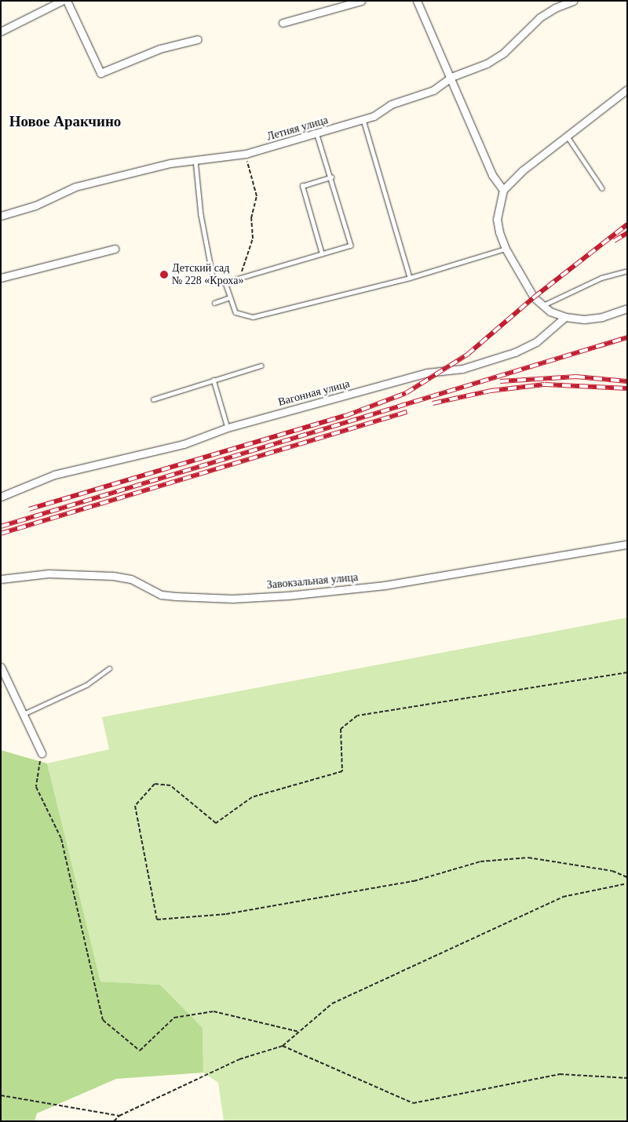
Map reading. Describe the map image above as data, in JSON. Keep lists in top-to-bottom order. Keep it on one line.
{"streets":{"street":["Летняя улица","Вагонная улица","Завокзальная улица"]},"districts":["Новое Аракчино"],"places":["Детский сад № 228 «Кроха»"]}
